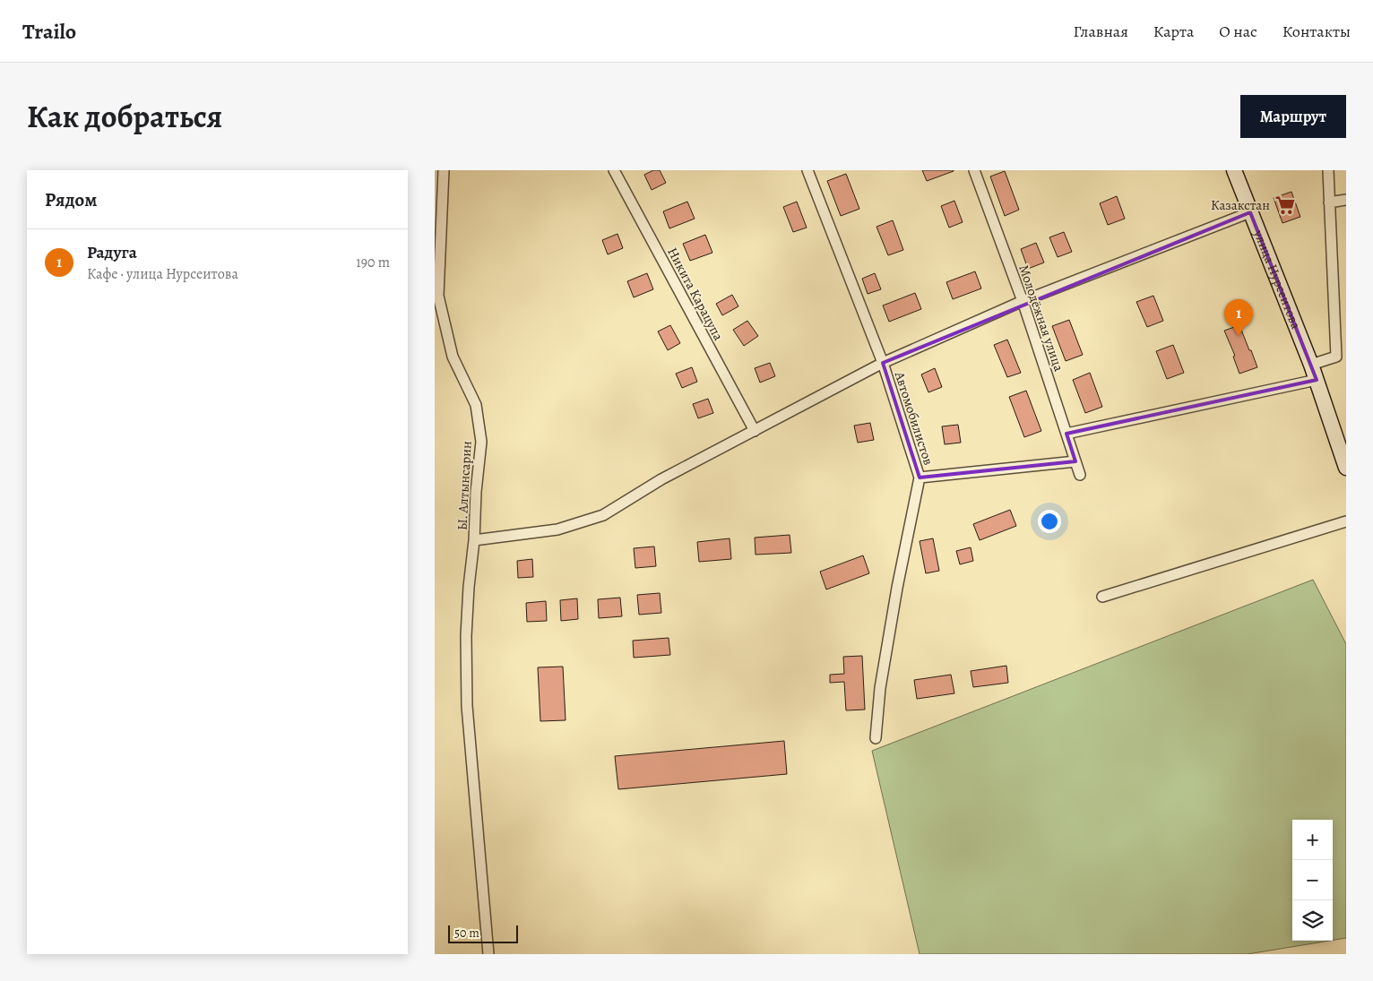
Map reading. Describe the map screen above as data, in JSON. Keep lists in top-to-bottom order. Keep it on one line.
{"streets":{"main road":["улица Нурсеитова"],"street":["Никита Карацупа","Молодёжная улица","Автомобилистов","Ы. Алтынсарин"]},"places":{"supermarket":["Казакстан"]},"scale_bar":"50 m","page":{"header":"Trailo","nav":["Главная","Карта","О нас","Контакты"],"title":"Как добраться","buttons":"Маршрут","heading":"Рядом","list":[{"mark":"1","name":"Радуга","note":"Кафе · улица Нурсеитова","value":"190 m"}],"pins":"1","map_buttons":["+","−"],"scale":"50 m"}}
